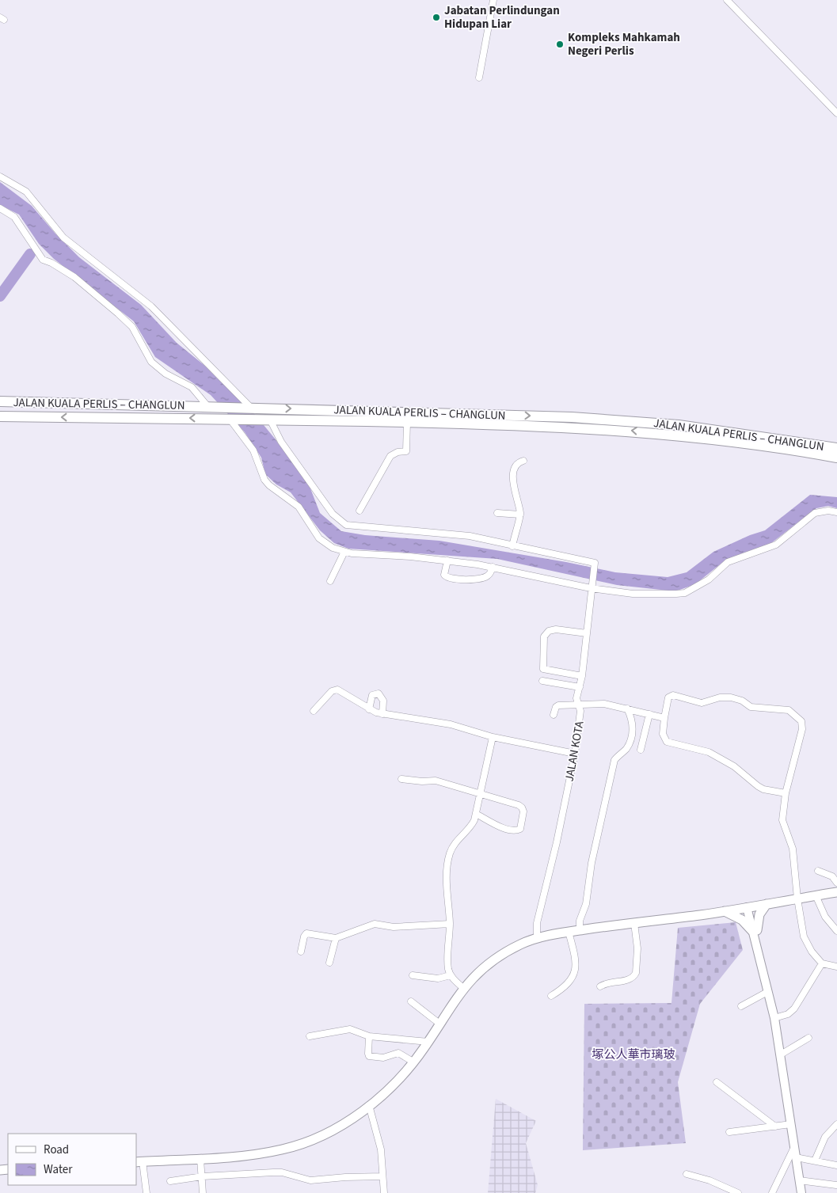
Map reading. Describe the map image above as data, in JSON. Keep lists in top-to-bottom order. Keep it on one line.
{"streets":{"highway":["JALAN KUALA PERLIS – CHANGLUN"],"street":["JALAN KOTA"]},"parks":["塚公人華市璃玻"],"places":["Jabatan Perlindungan Hidupan Liar","Kompleks Mahkamah Negeri Perlis"],"legend":["Road","Water"]}
